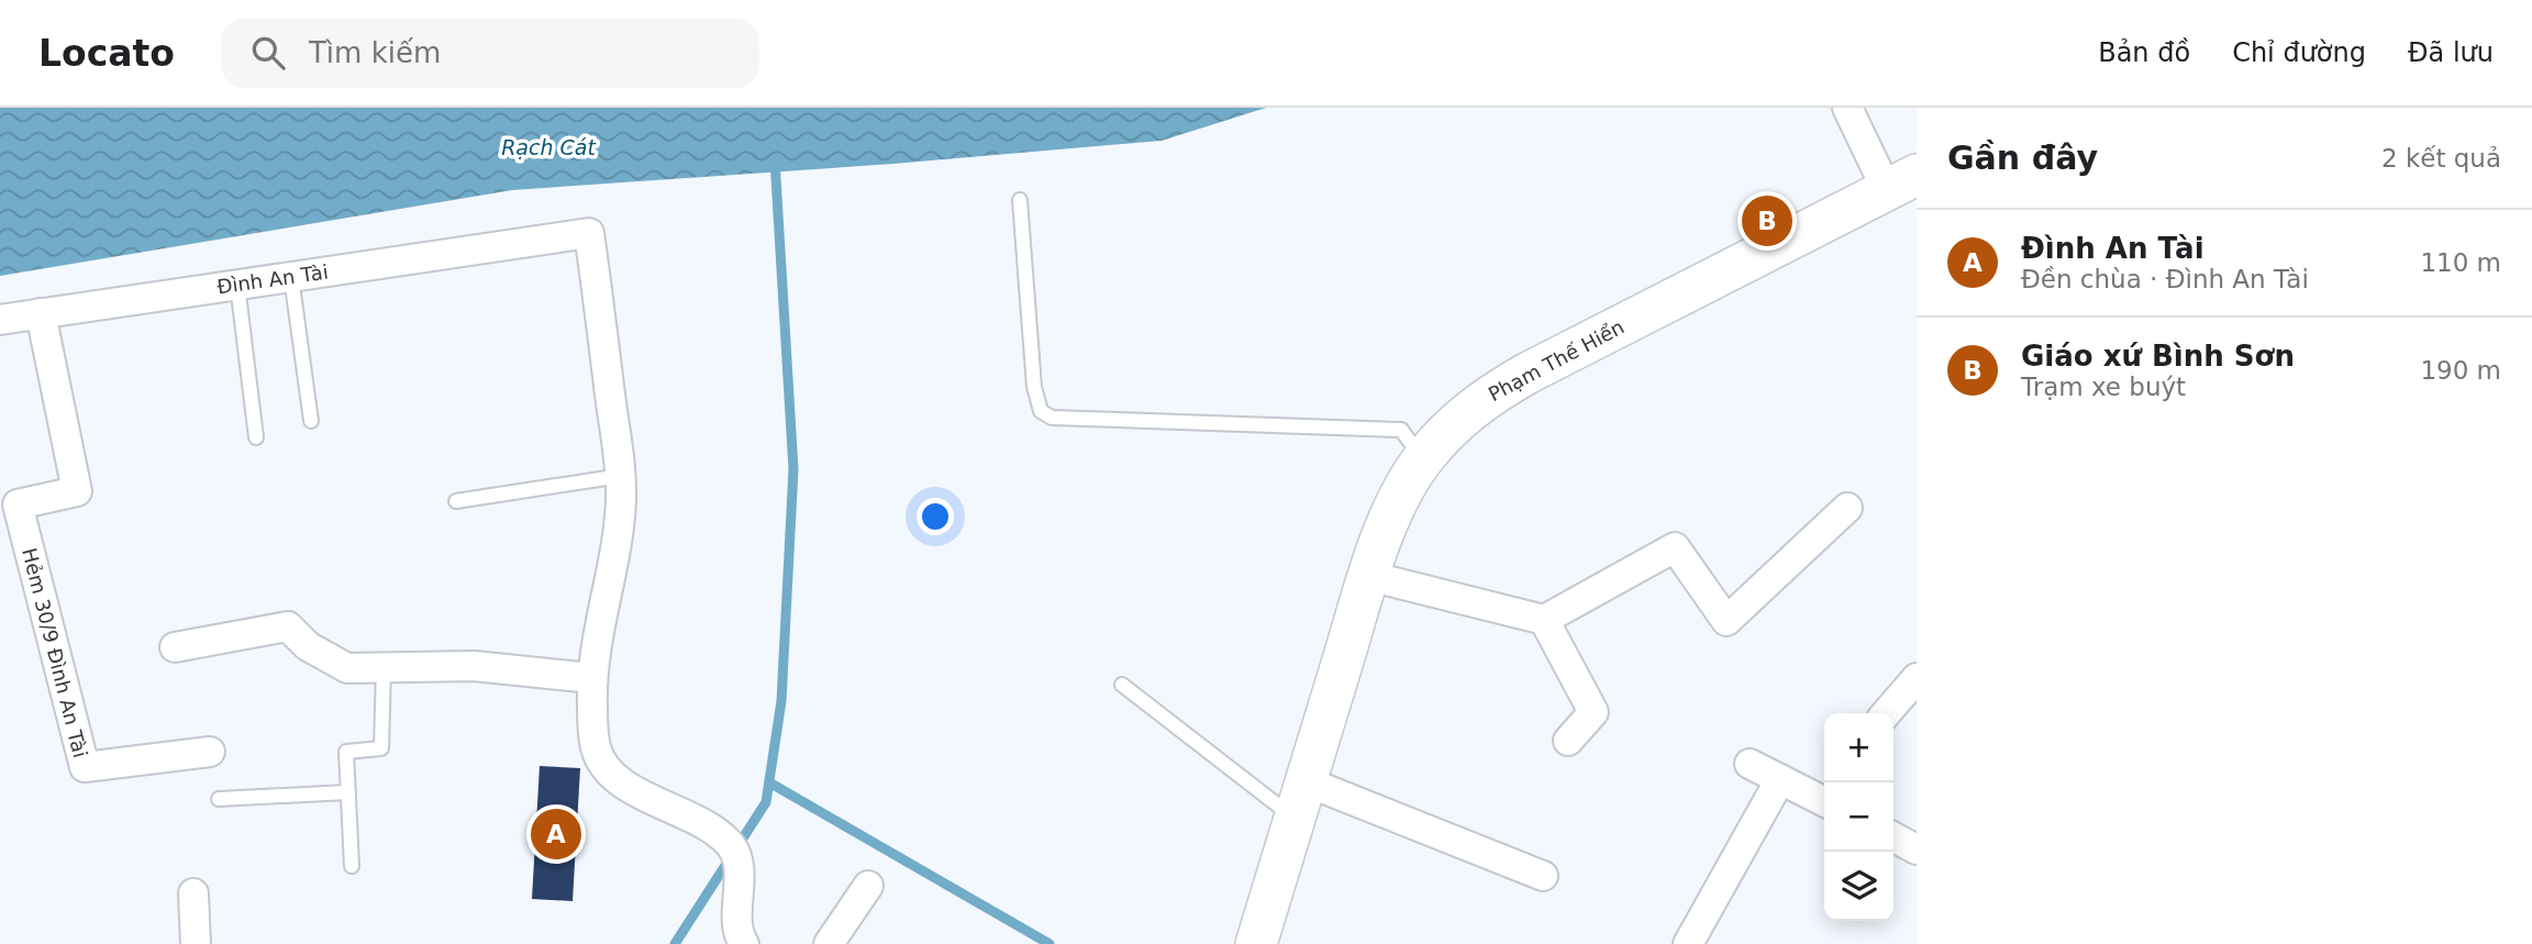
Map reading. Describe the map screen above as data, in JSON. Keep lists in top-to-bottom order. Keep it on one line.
{"streets":{"main road":["Phạm Thế Hiển"],"street":["Đình An Tài","Hẻm 30/9 Đình An Tài"]},"crossings":[["Đình An Tài","Hẻm 30/9 Đình An Tài"]],"water":["Rạch Cát"],"page":{"header":"Locato","search":"Tìm kiếm","nav":["Bản đồ","Chỉ đường","Đã lưu"],"heading":["Gần đây","2 kết quả"],"pins":["B","A"],"list":[{"mark":"A","name":"Đình An Tài","note":"Đền chùa · Đình An Tài","value":"110 m"},{"mark":"B","name":"Giáo xứ Bình Sơn","note":"Trạm xe buýt","value":"190 m"}],"map_buttons":["+","−"]}}
